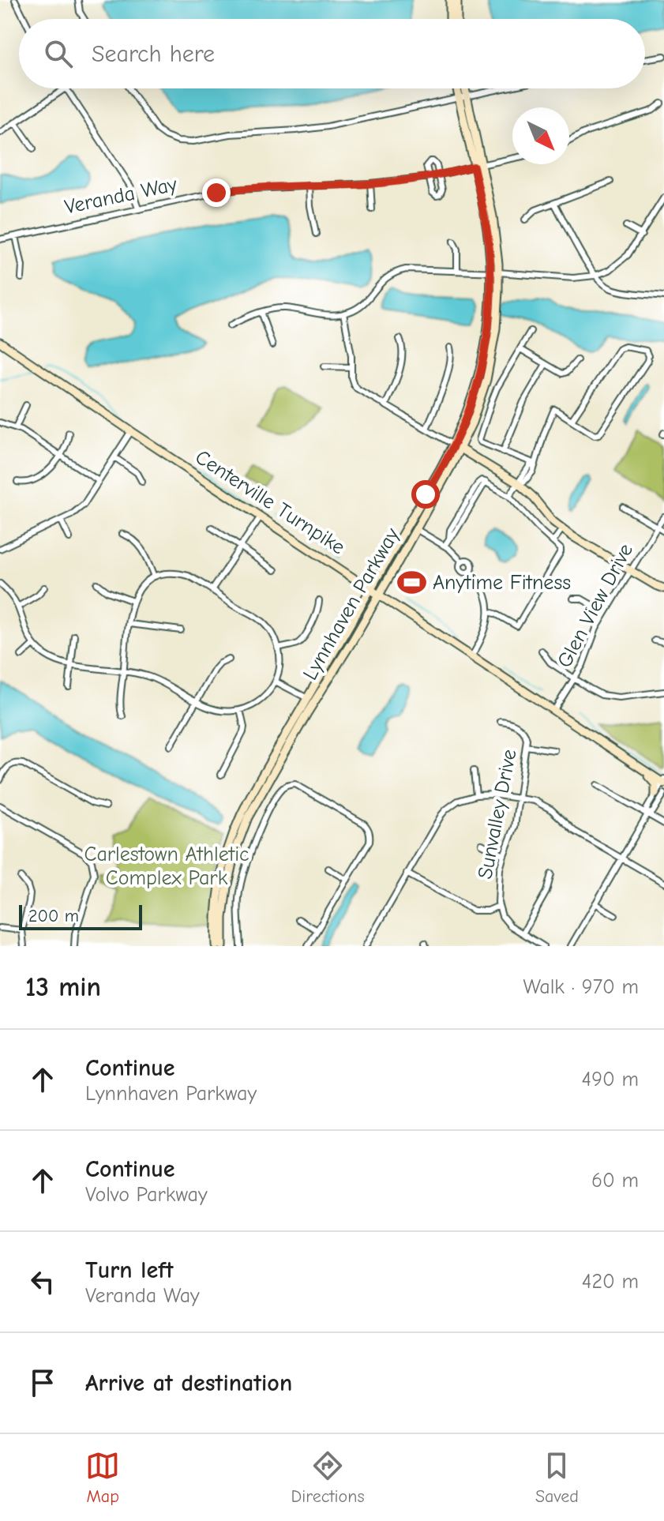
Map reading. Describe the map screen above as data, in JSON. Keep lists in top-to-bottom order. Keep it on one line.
{"streets":{"main road":["Centerville Turnpike","Lynnhaven Parkway"],"street":["Veranda Way","Glen View Drive","Sunvalley Drive"]},"crossings":[["Veranda Way","Lynnhaven Parkway"],["Centerville Turnpike","Lynnhaven Parkway"],["Centerville Turnpike","Glen View Drive"]],"parks":["Carlestown Athletic Complex Park"],"places":{"sports":["Anytime Fitness"]},"scale_bar":"200 m","north":"bottom right","page":{"search":"Search here","scale":"200 m","heading":["13 min","Walk · 970 m"],"list":[["Continue","Lynnhaven Parkway","490 m"],["Continue","Volvo Parkway","60 m"],["Turn left","Veranda Way","420 m"],"Arrive at destination"],"nav":["Map","Directions","Saved"]}}
